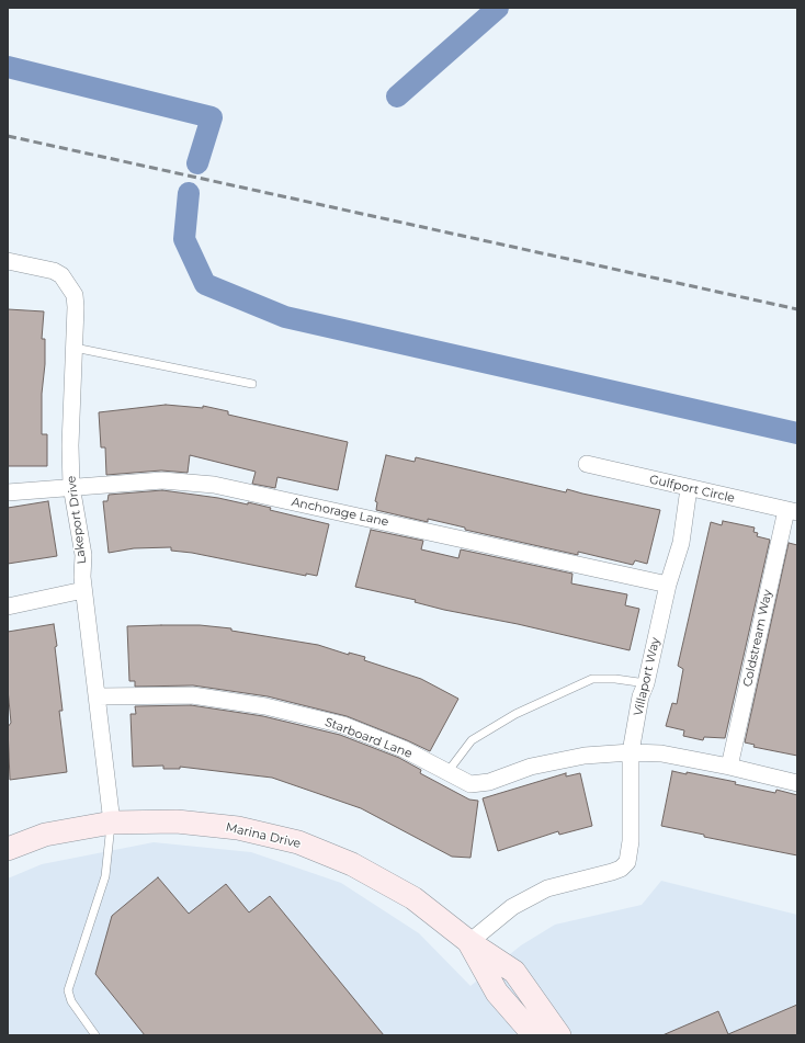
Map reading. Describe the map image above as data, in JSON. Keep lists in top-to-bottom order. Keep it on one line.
{"streets":{"street":["Gulfport Circle","Anchorage Lane","Lakeport Drive","Coldstream Way","Villaport Way","Starboard Lane","Marina Drive"]},"crossings":[["Gulfport Circle","Coldstream Way"],["Gulfport Circle","Villaport Way"],["Anchorage Lane","Lakeport Drive"],["Anchorage Lane","Villaport Way"],["Lakeport Drive","Starboard Lane"],["Lakeport Drive","Marina Drive"],["Villaport Way","Starboard Lane"],["Villaport Way","Marina Drive"]]}
